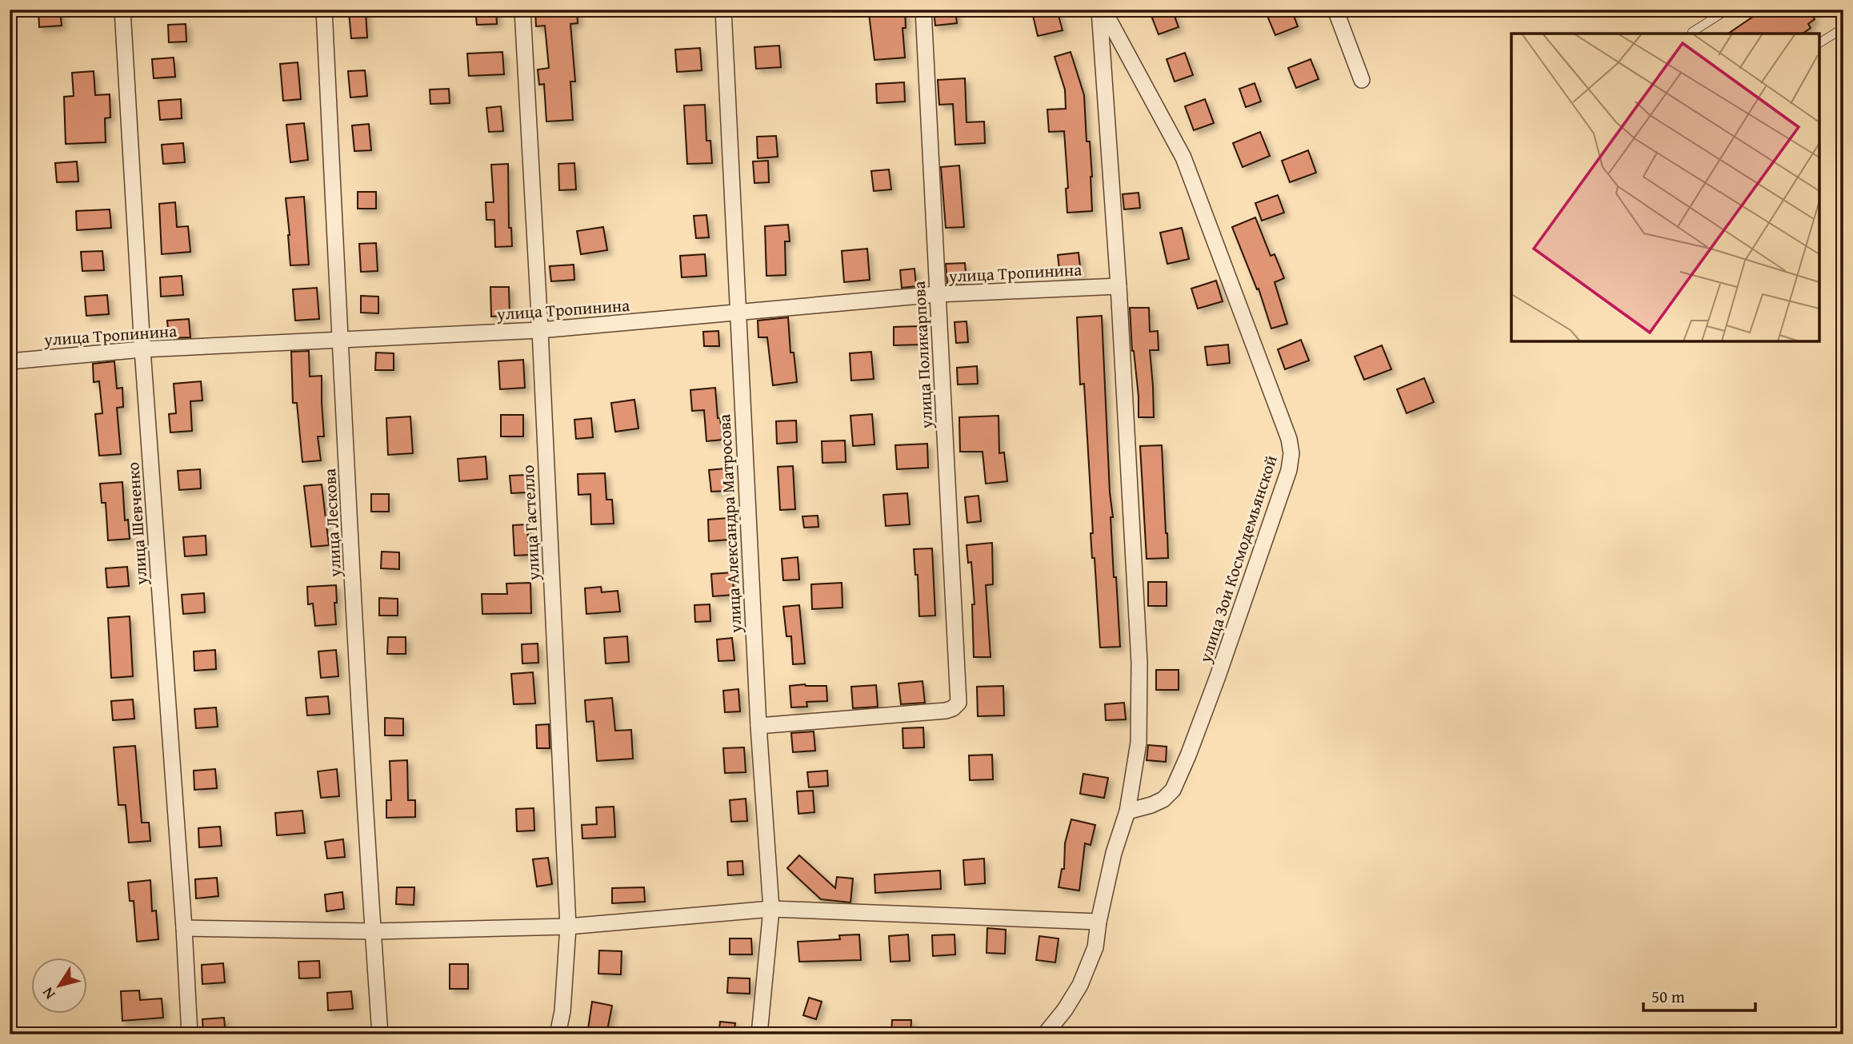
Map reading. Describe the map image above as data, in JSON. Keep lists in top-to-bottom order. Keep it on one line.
{"streets":{"street":["улица Тропинина","улица Поликарпова","улица Лескова","улица Гастелло","улица Шевченко","улица Александра Матросова","улица Зои Космодемьянской"]},"crossings":[["улица Тропинина","улица Поликарпова"],["улица Тропинина","улица Лескова"],["улица Тропинина","улица Гастелло"],["улица Тропинина","улица Шевченко"],["улица Тропинина","улица Александра Матросова"],["улица Поликарпова","улица Александра Матросова"]],"scale_bar":"50 m","north":"bottom left"}
